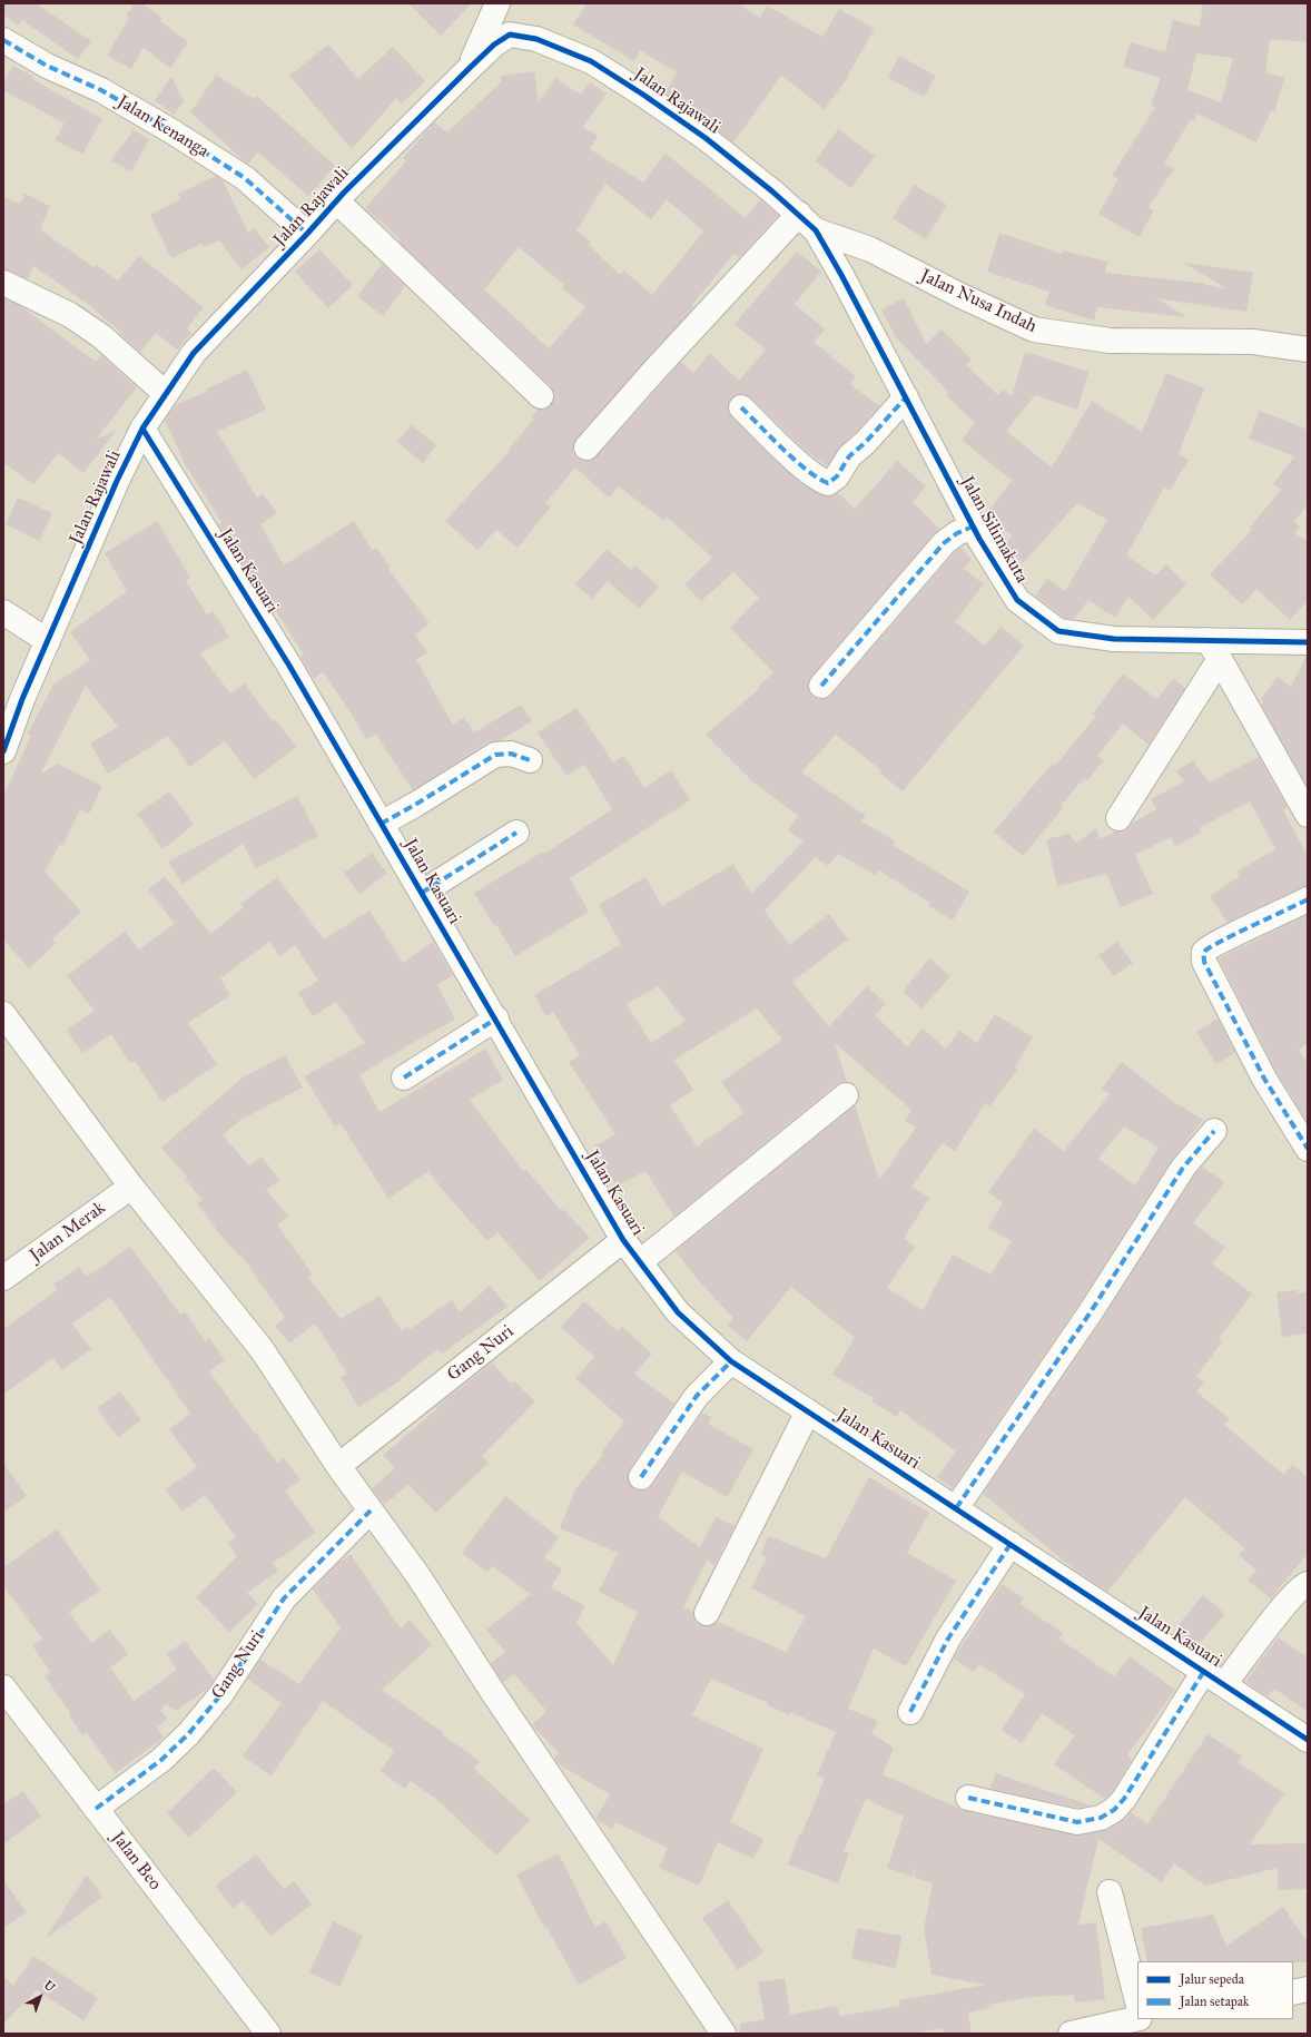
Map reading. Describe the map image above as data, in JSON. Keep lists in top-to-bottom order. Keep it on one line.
{"streets":{"street":["Jalan Rajawali","Jalan Kenanga","Jalan Nusa Indah","Jalan Silimakuta","Jalan Kasuari","Jalan Merak","Gang Nuri","Jalan Beo"]},"crossings":[["Jalan Rajawali","Jalan Kenanga"],["Jalan Rajawali","Jalan Nusa Indah"],["Jalan Rajawali","Jalan Silimakuta"],["Jalan Rajawali","Jalan Kasuari"],["Jalan Nusa Indah","Jalan Silimakuta"],["Jalan Kasuari","Gang Nuri"],["Gang Nuri","Jalan Beo"]],"legend":["Jalur sepeda","Jalan setapak"],"north":"top right"}
